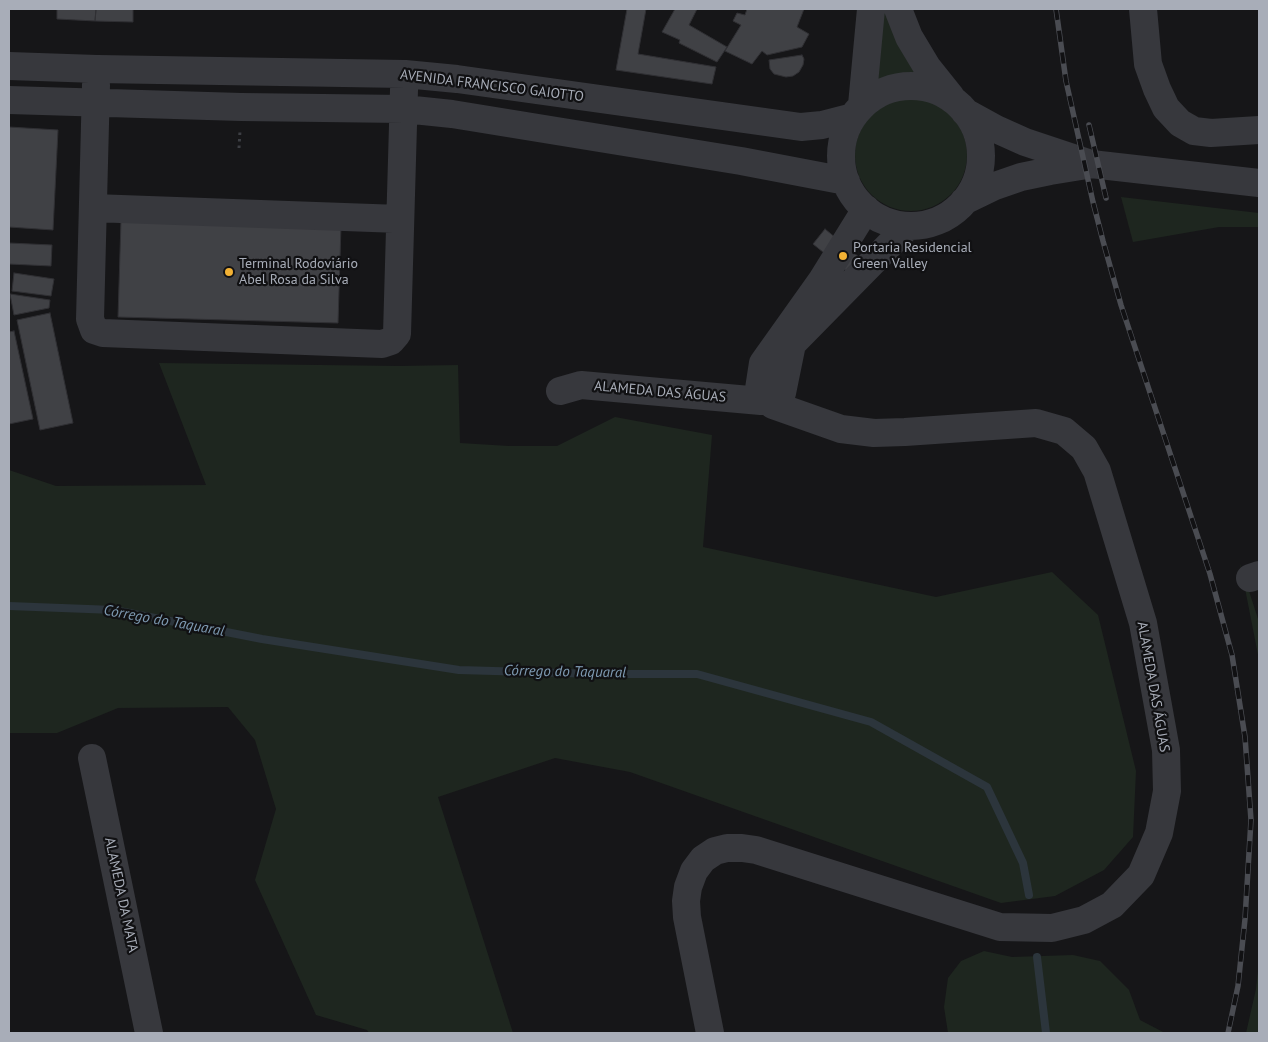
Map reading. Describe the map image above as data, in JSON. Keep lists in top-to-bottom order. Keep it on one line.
{"streets":{"street":["AVENIDA FRANCISCO GAIOTTO","ALAMEDA DAS ÁGUAS","ALAMEDA DA MATA"]},"water":["Córrego do Taquaral"],"places":["Portaria Residencial Green Valley","Terminal Rodoviário Abel Rosa da Silva"]}
